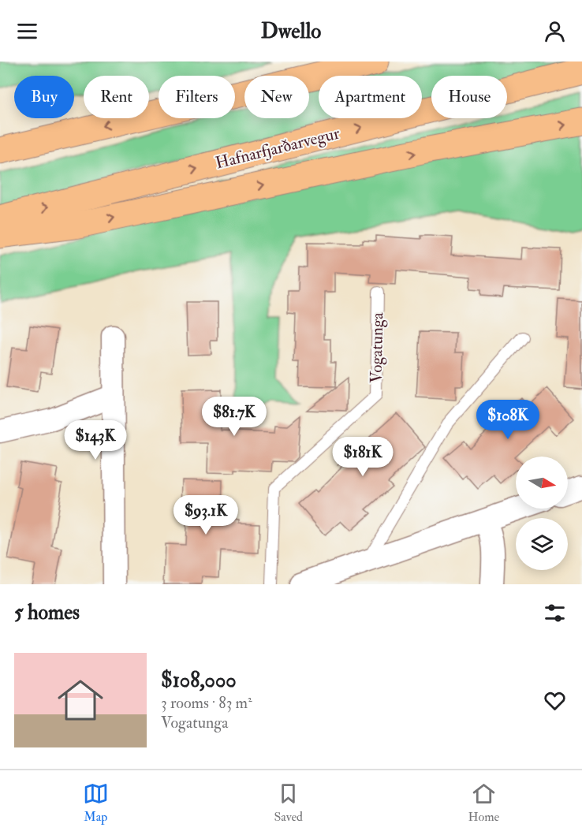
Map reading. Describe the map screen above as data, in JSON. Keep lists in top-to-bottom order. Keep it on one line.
{"streets":{"main road":["Hafnarfjarðarvegur"],"lane":["Vogatunga"]},"north":"right","page":{"header":"Dwello","chip":["Buy","Rent","Filters","New","Apartment","House"],"price":["$81.7K","$108K","$143K","$181K","$93.1K"],"heading":"5 homes","list":[{"name":"$108,000","note":"3 rooms · 83 m² · Vogatunga"}],"tabs":["Map","Saved","Home"]}}
